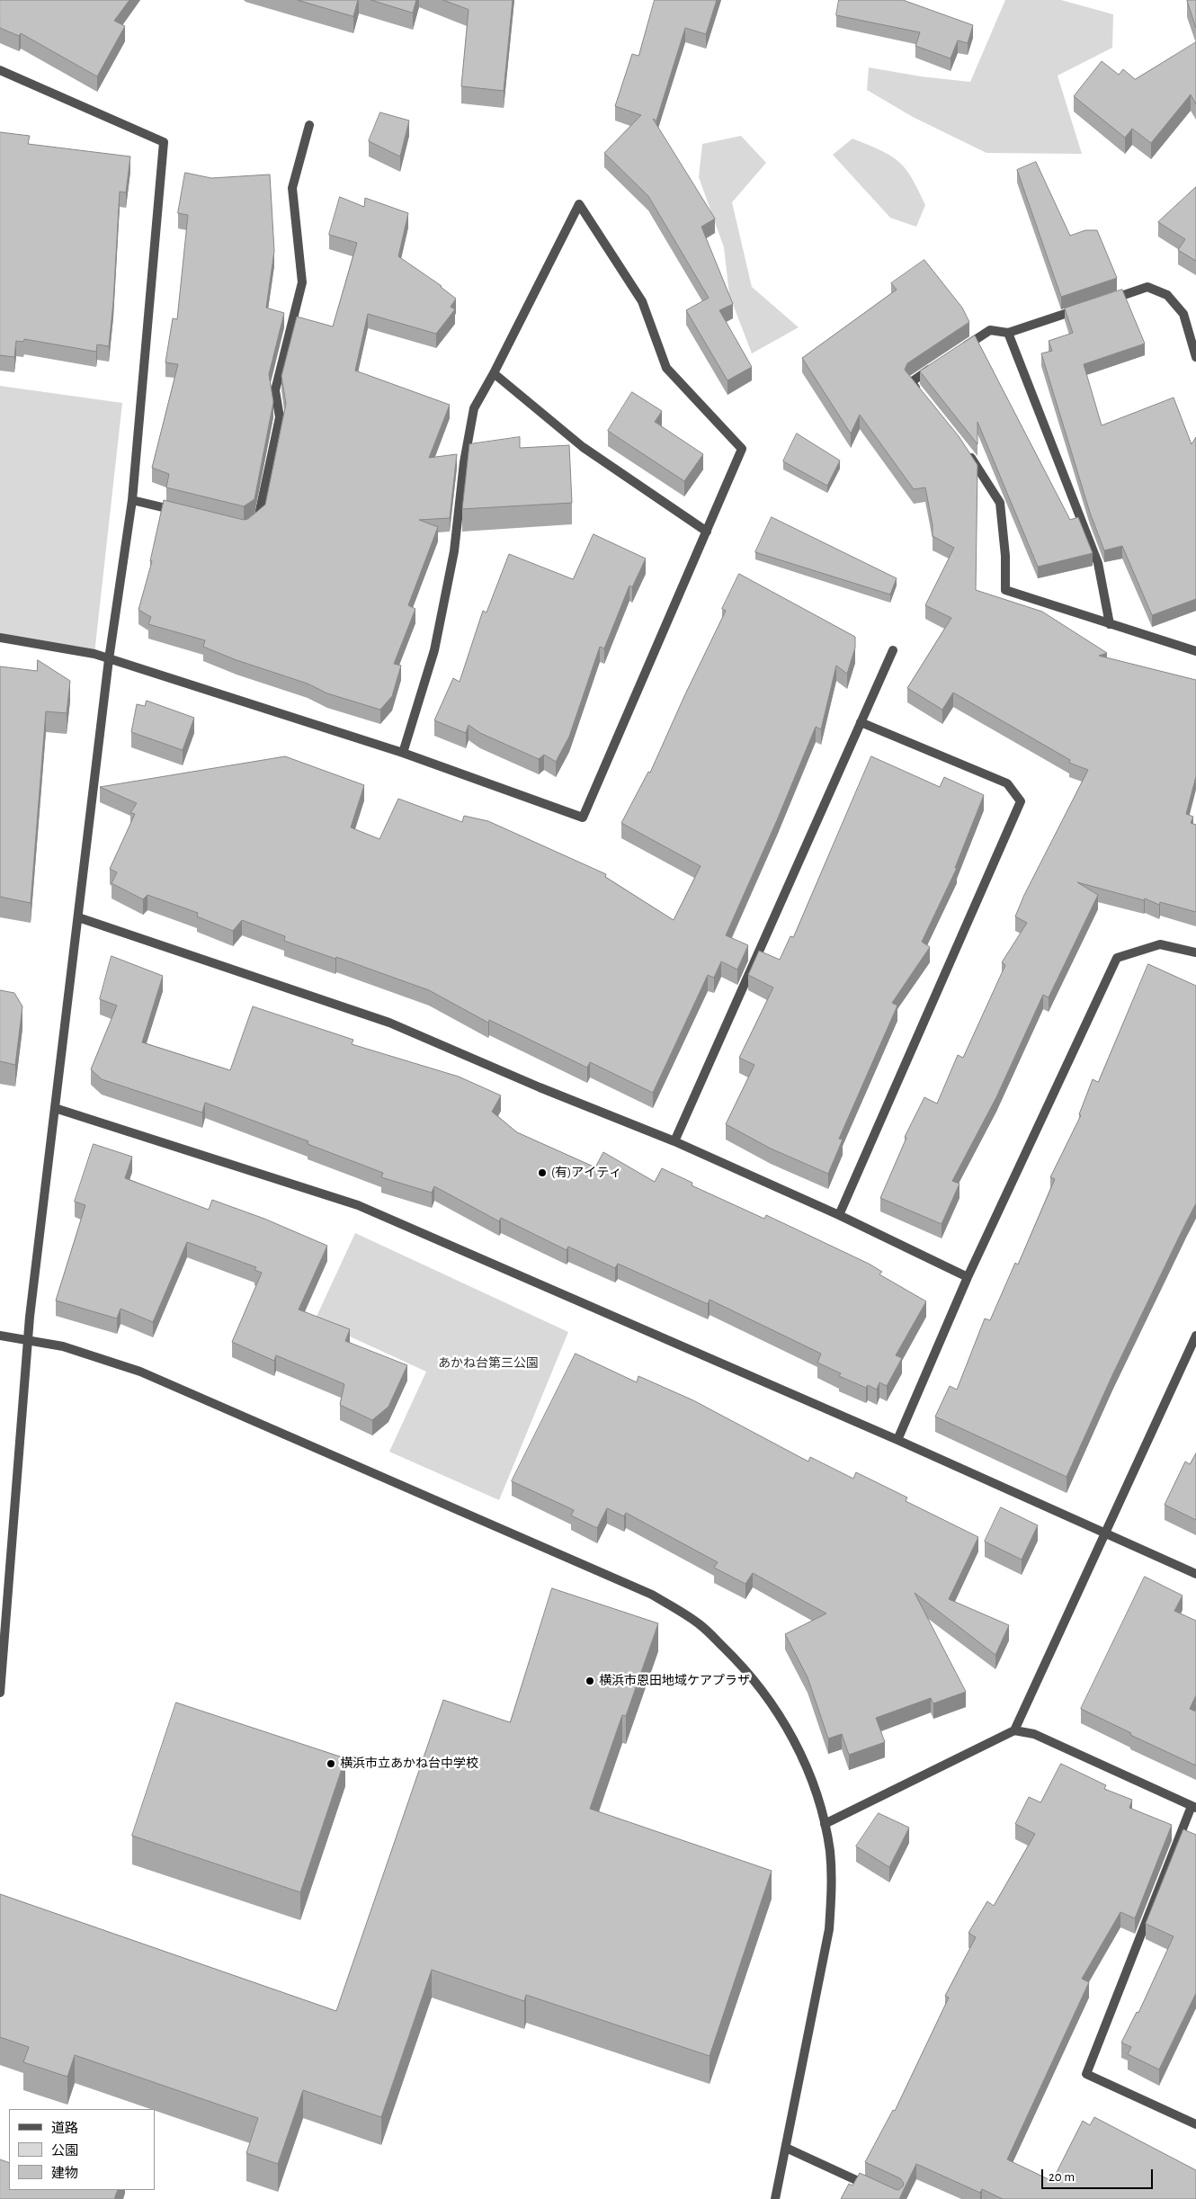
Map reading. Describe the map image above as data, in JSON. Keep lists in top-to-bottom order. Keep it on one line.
{"parks":["あかね台第三公園"],"places":["(有)アイティ","横浜市恩田地域ケアプラザ","横浜市立あかね台中学校"],"legend":["道路","公園","建物"],"scale_bar":"20 m"}
